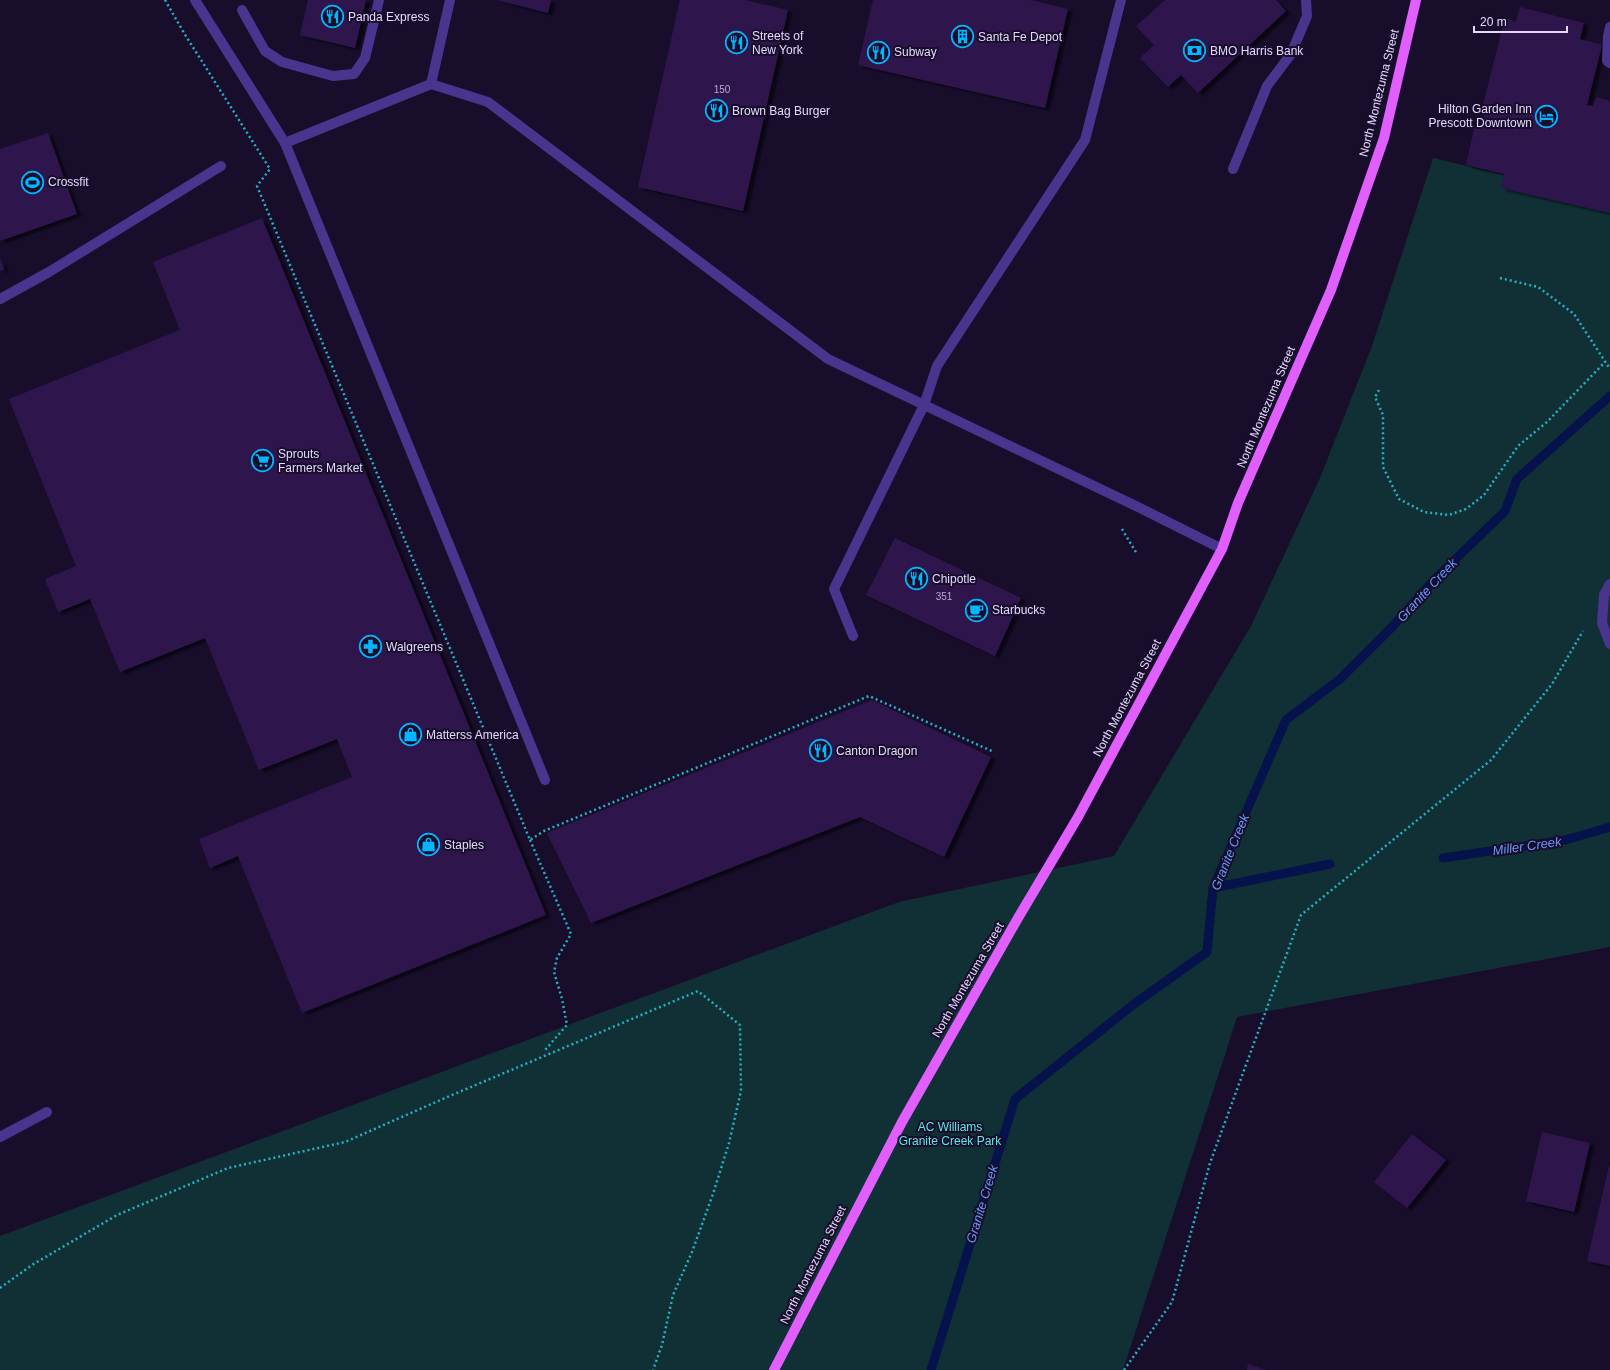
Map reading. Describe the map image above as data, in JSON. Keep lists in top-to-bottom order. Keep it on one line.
{"streets":{"main road":["North Montezuma Street"]},"water":["Granite Creek","Miller Creek"],"parks":["AC Williams Granite Creek Park"],"places":{"restaurant":["Panda Express","Streets of New York","Subway","Brown Bag Burger","Chipotle","Canton Dragon"],"building":["Santa Fe Depot"],"bank":["BMO Harris Bank"],"hotel":["Hilton Garden Inn Prescott Downtown"],"sports":["Crossfit"],"supermarket":["Sprouts Farmers Market"],"cafe":["Starbucks"],"pharmacy":["Walgreens"],"shop":["Matterss America","Staples"]},"house_numbers":["150","351"],"scale_bar":"20 m"}
